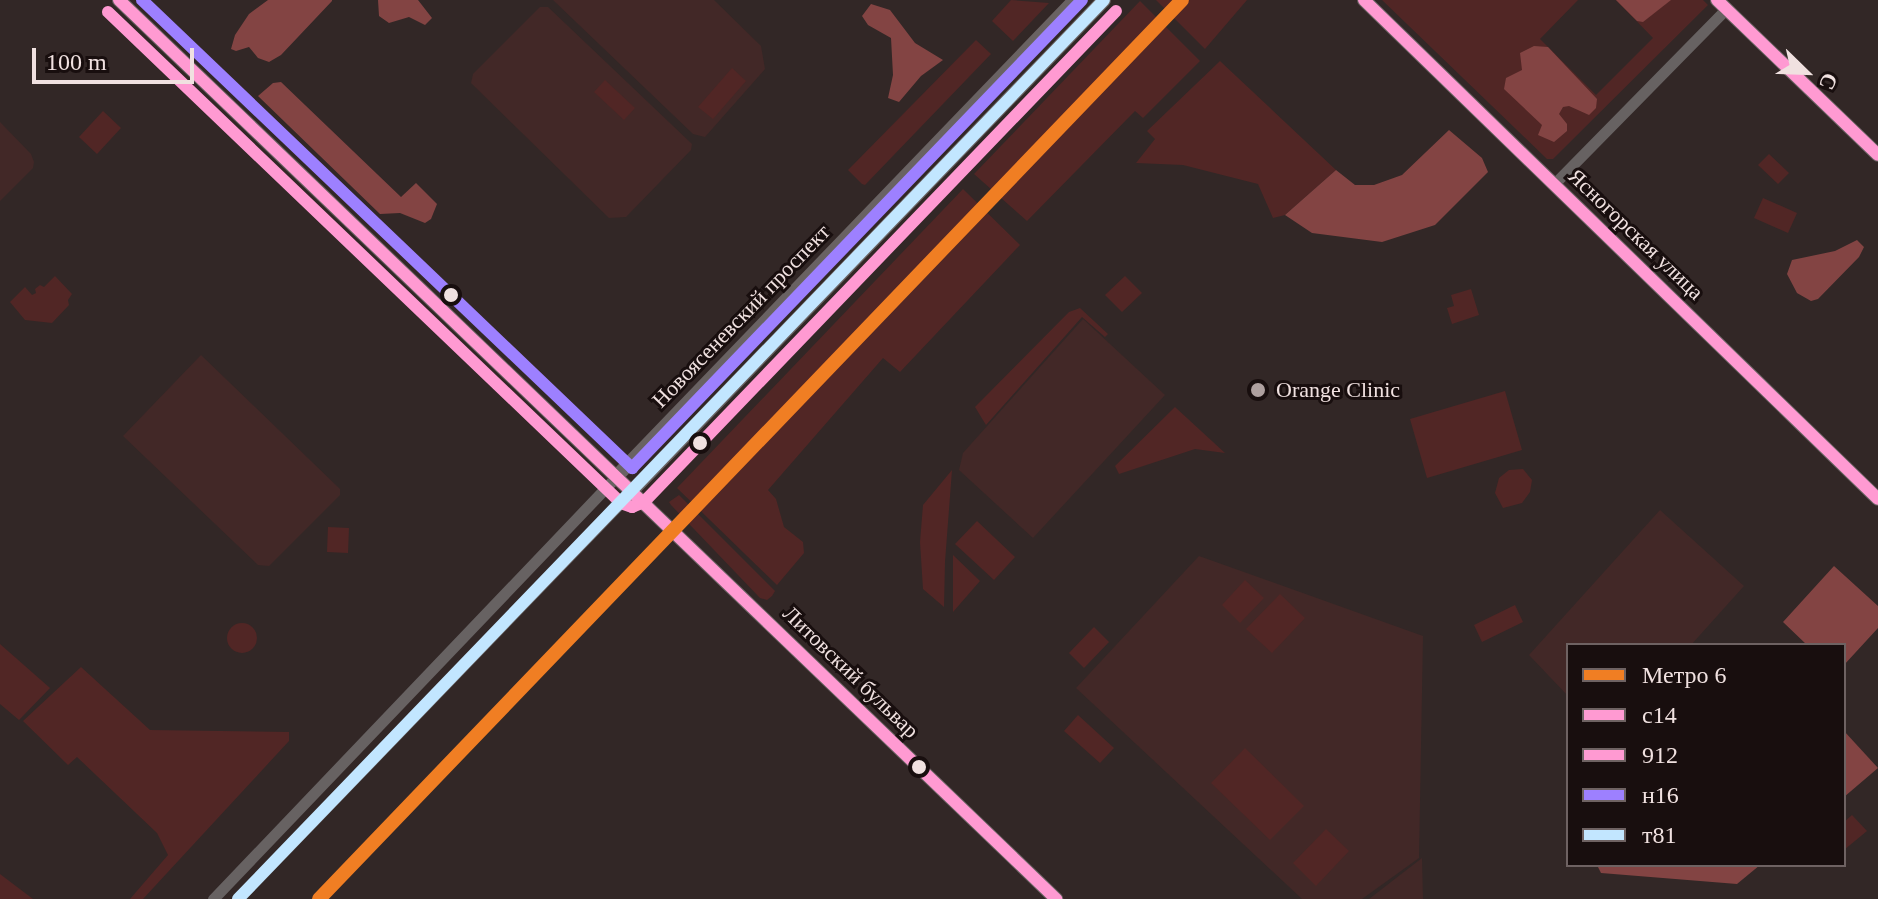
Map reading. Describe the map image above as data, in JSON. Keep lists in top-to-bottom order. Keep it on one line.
{"streets":{"main road":["Ясногорская улица","Новоясеневский проспект","Литовский бульвар"]},"crossings":[["Новоясеневский проспект","Литовский бульвар"]],"places":["Orange Clinic"],"lines":["metro line 6","transit line с14","transit line н16","transit line т81","transit line 912"],"legend":["Метро 6","с14","912","н16","т81"],"scale_bar":"100 m","north":"bottom right"}
